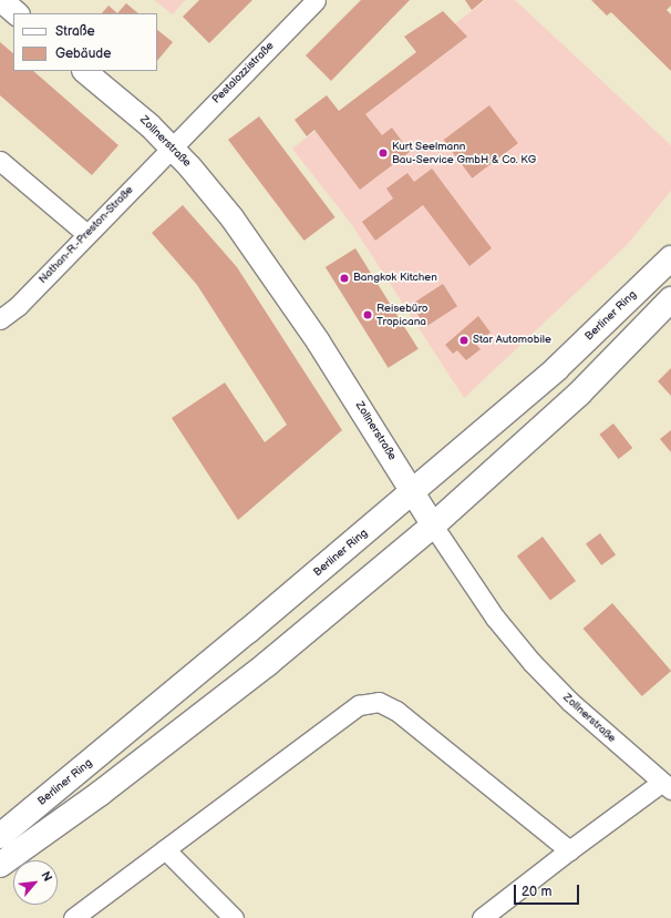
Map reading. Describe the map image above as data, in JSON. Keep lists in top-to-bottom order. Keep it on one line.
{"streets":{"main road":["Berliner Ring"],"street":["Pestalozzistraße","Zollnerstraße","Nathan-R.-Preston-Straße"]},"crossings":[["Pestalozzistraße","Zollnerstraße"],["Pestalozzistraße","Nathan-R.-Preston-Straße"],["Zollnerstraße","Nathan-R.-Preston-Straße"],["Zollnerstraße","Berliner Ring"]],"places":["Kurt Seelmann Bau-Service GmbH & Co. KG","Bangkok Kitchen","Reisebüro Tropicana","Star Automobile"],"legend":["Straße","Gebäude"],"scale_bar":"20 m","north":"top right"}
